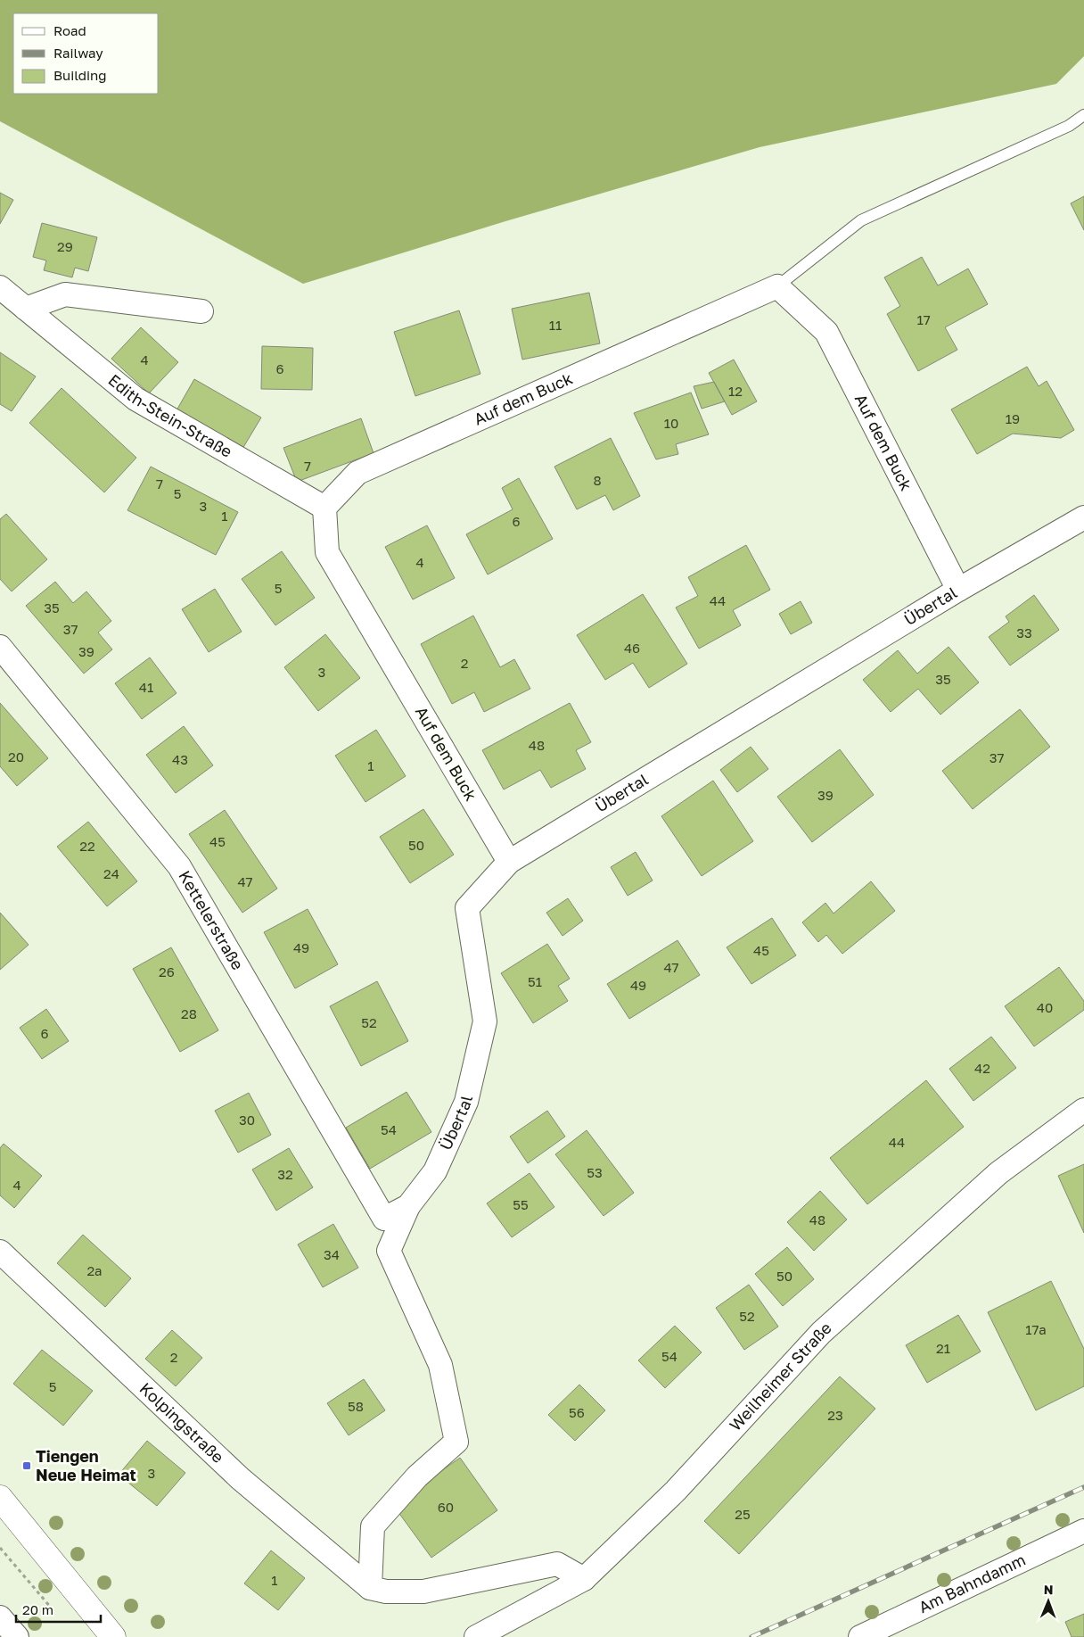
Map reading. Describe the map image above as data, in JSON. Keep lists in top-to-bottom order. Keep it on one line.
{"streets":{"street":["Auf dem Buck","Edith-Stein-Straße","Übertal","Kettelerstraße","Weilheimer Straße","Kolpingstraße","Am Bahndamm"]},"crossings":[["Auf dem Buck","Edith-Stein-Straße"],["Auf dem Buck","Übertal"],["Übertal","Kettelerstraße"]],"places":{"transit":["Tiengen Neue Heimat"]},"house_numbers":["29","17","11","4","6","12","19","10","7","8","7","5","3","1","6","4","5","44","35","37","33","46","39","2","3","35","41","48","20","37","43","1","39","45","50","22","24","47","49","45","47","26","51","49","40","28","52","6","42","30","54","44","53","32","4","55","48","34","2a","50","52","17a","21","54","2","5","58","56","23","3","60","25","1"],"legend":["Road","Railway","Building"],"scale_bar":"20 m","north":"top"}
